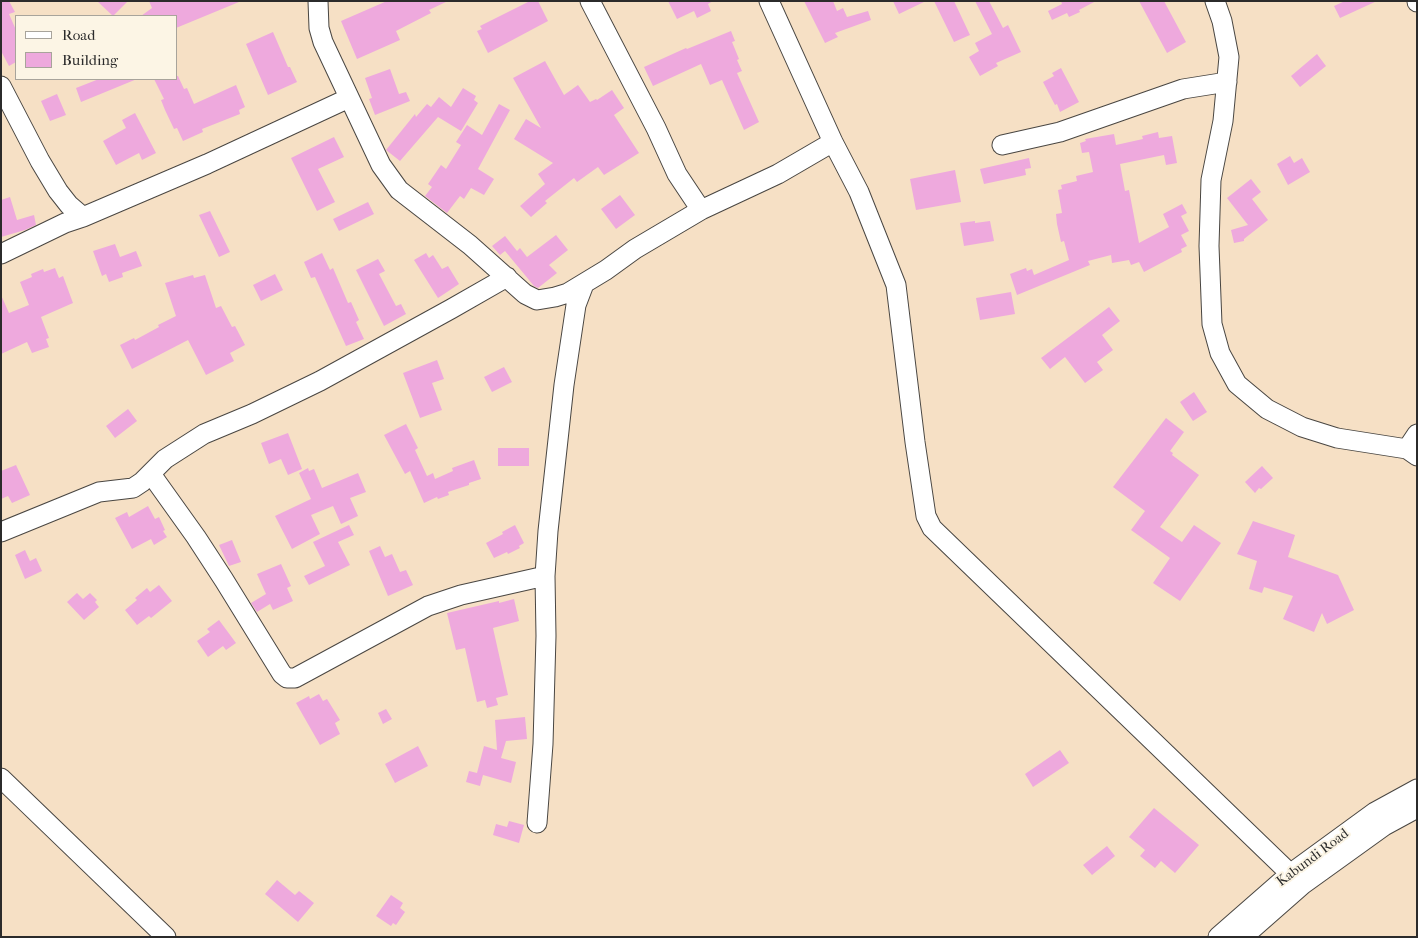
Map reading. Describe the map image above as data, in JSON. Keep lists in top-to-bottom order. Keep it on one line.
{"streets":{"street":["Kabundi Road"]},"legend":["Road","Building"]}
